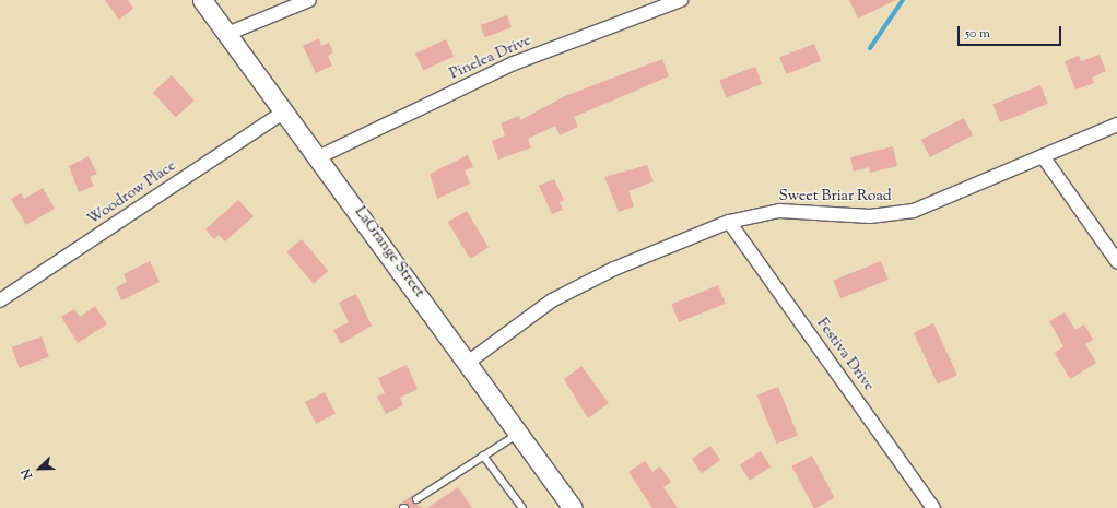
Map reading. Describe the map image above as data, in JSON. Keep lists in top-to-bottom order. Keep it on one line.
{"streets":{"street":["Pinelea Drive","Woodrow Place","Sweet Briar Road","LaGrange Street","Festiva Drive"]},"crossings":[["Pinelea Drive","LaGrange Street"],["Woodrow Place","LaGrange Street"],["Sweet Briar Road","LaGrange Street"],["Sweet Briar Road","Festiva Drive"]],"scale_bar":"50 m","north":"bottom left"}
